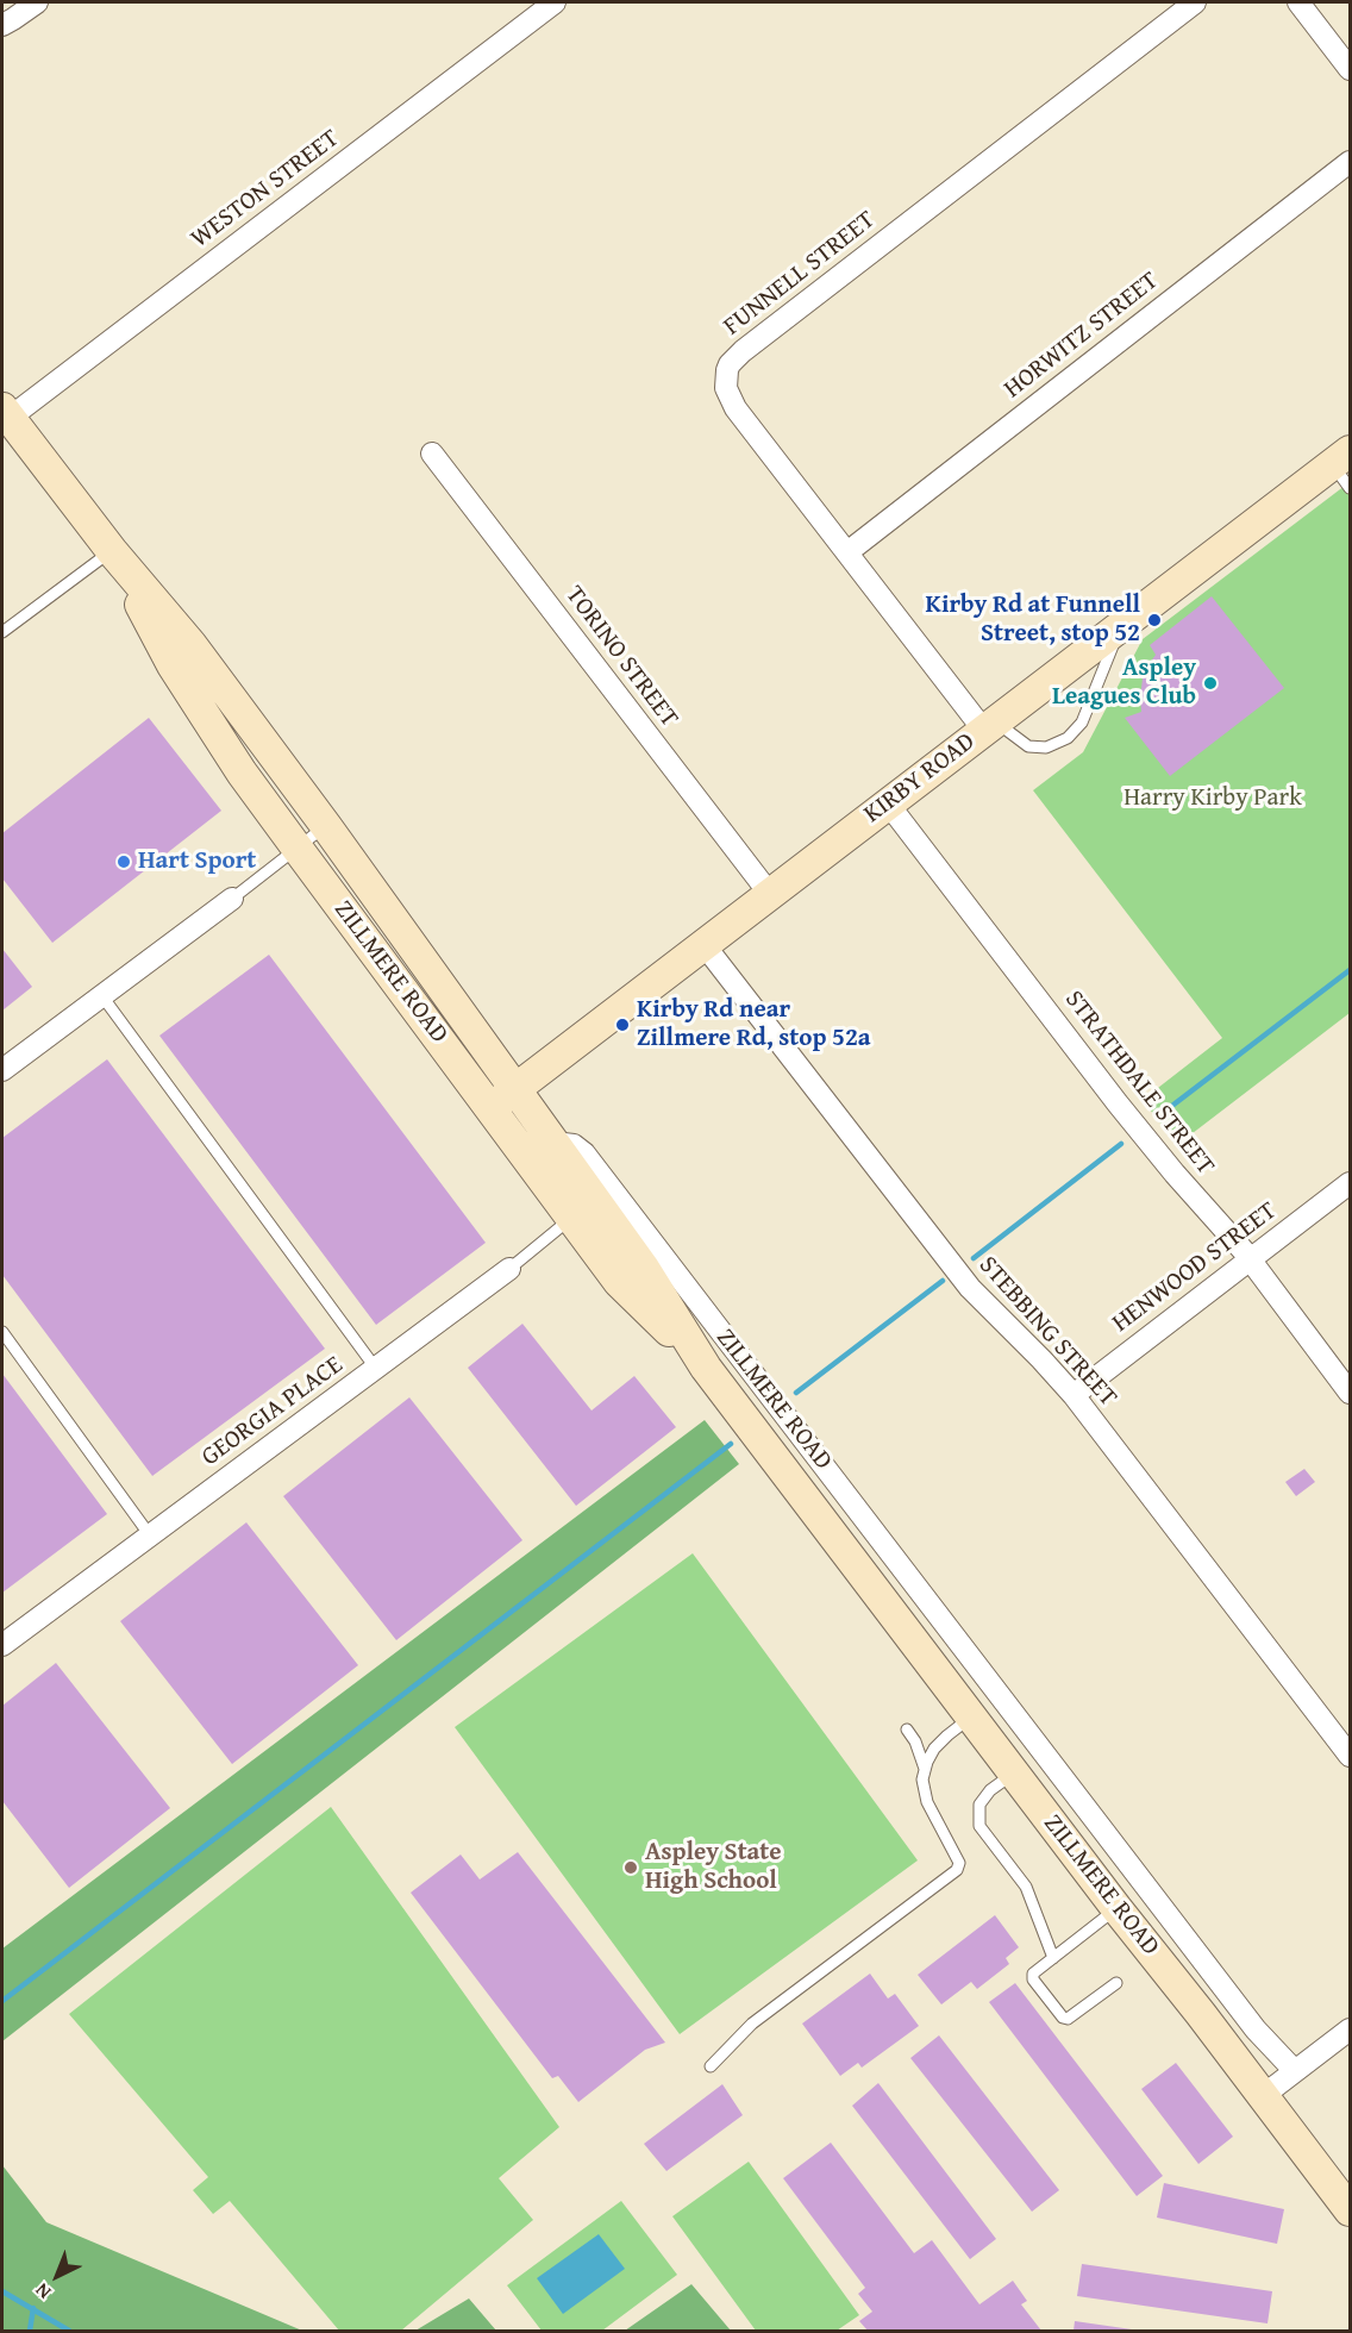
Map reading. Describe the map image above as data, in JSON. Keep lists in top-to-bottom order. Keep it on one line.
{"streets":{"main road":["KIRBY ROAD","ZILLMERE ROAD"],"street":["WESTON STREET","FUNNELL STREET","HORWITZ STREET","TORINO STREET","STRATHDALE STREET","HENWOOD STREET","STEBBING STREET","GEORGIA PLACE"]},"crossings":[["WESTON STREET","ZILLMERE ROAD"],["FUNNELL STREET","HORWITZ STREET"],["FUNNELL STREET","KIRBY ROAD"],["TORINO STREET","KIRBY ROAD"],["KIRBY ROAD","ZILLMERE ROAD"],["KIRBY ROAD","STRATHDALE STREET"],["KIRBY ROAD","STEBBING STREET"],["ZILLMERE ROAD","GEORGIA PLACE"],["STRATHDALE STREET","HENWOOD STREET"],["HENWOOD STREET","STEBBING STREET"]],"parks":["Harry Kirby Park"],"places":["Kirby Rd at Funnell Street, stop 52","Aspley Leagues Club","Hart Sport","Kirby Rd near Zillmere Rd, stop 52a","Aspley State High School"],"north":"bottom left"}
